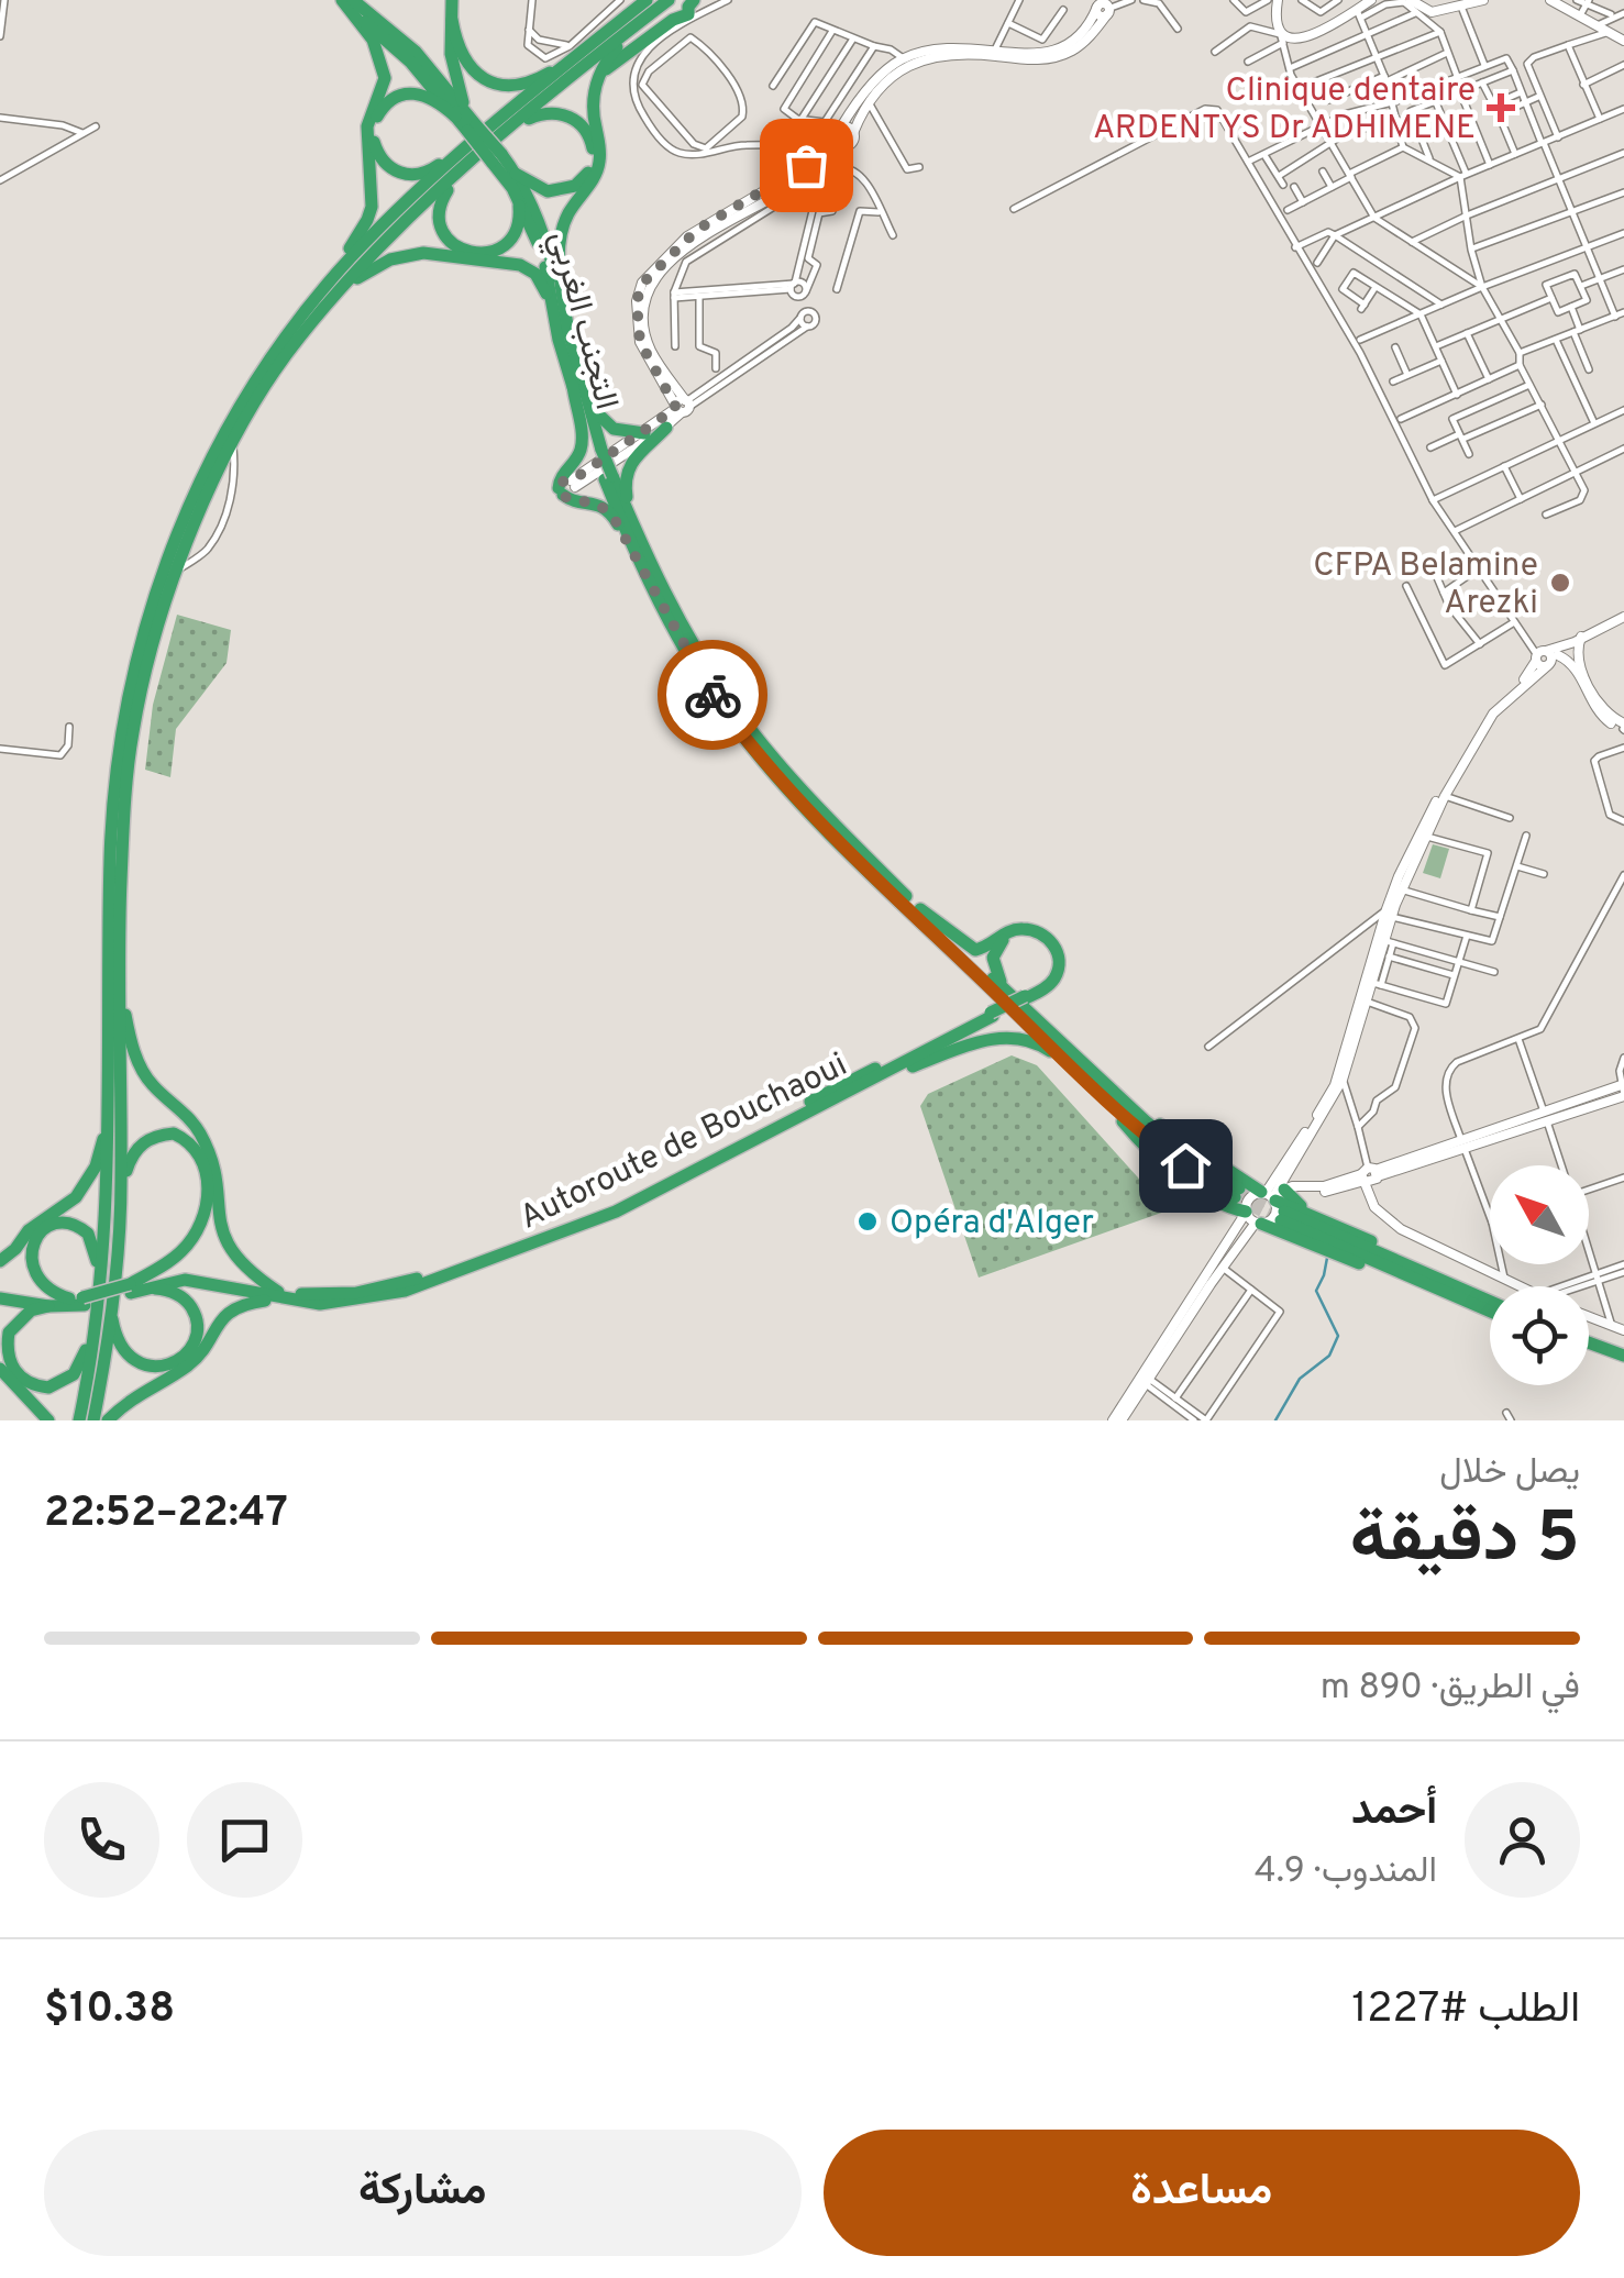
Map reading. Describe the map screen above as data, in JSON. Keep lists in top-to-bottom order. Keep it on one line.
{"streets":{"highway":["التجنب الغربي","Autoroute de Bouchaoui"]},"places":{"health":["Clinique dentaire ARDENTYS Dr ADHIMENE"],"other":["CFPA Belamine Arezki","Opéra d'Alger"]},"north":"top left","page":{"heading":["5 دقيقة","يصل خلال","22:47–22:52"],"panel":["أحمد","المندوب · 4.9","الطلب #1227","$10.38"],"bar":"في الطريق · 890 m","buttons":["مساعدة","مشاركة"]}}
